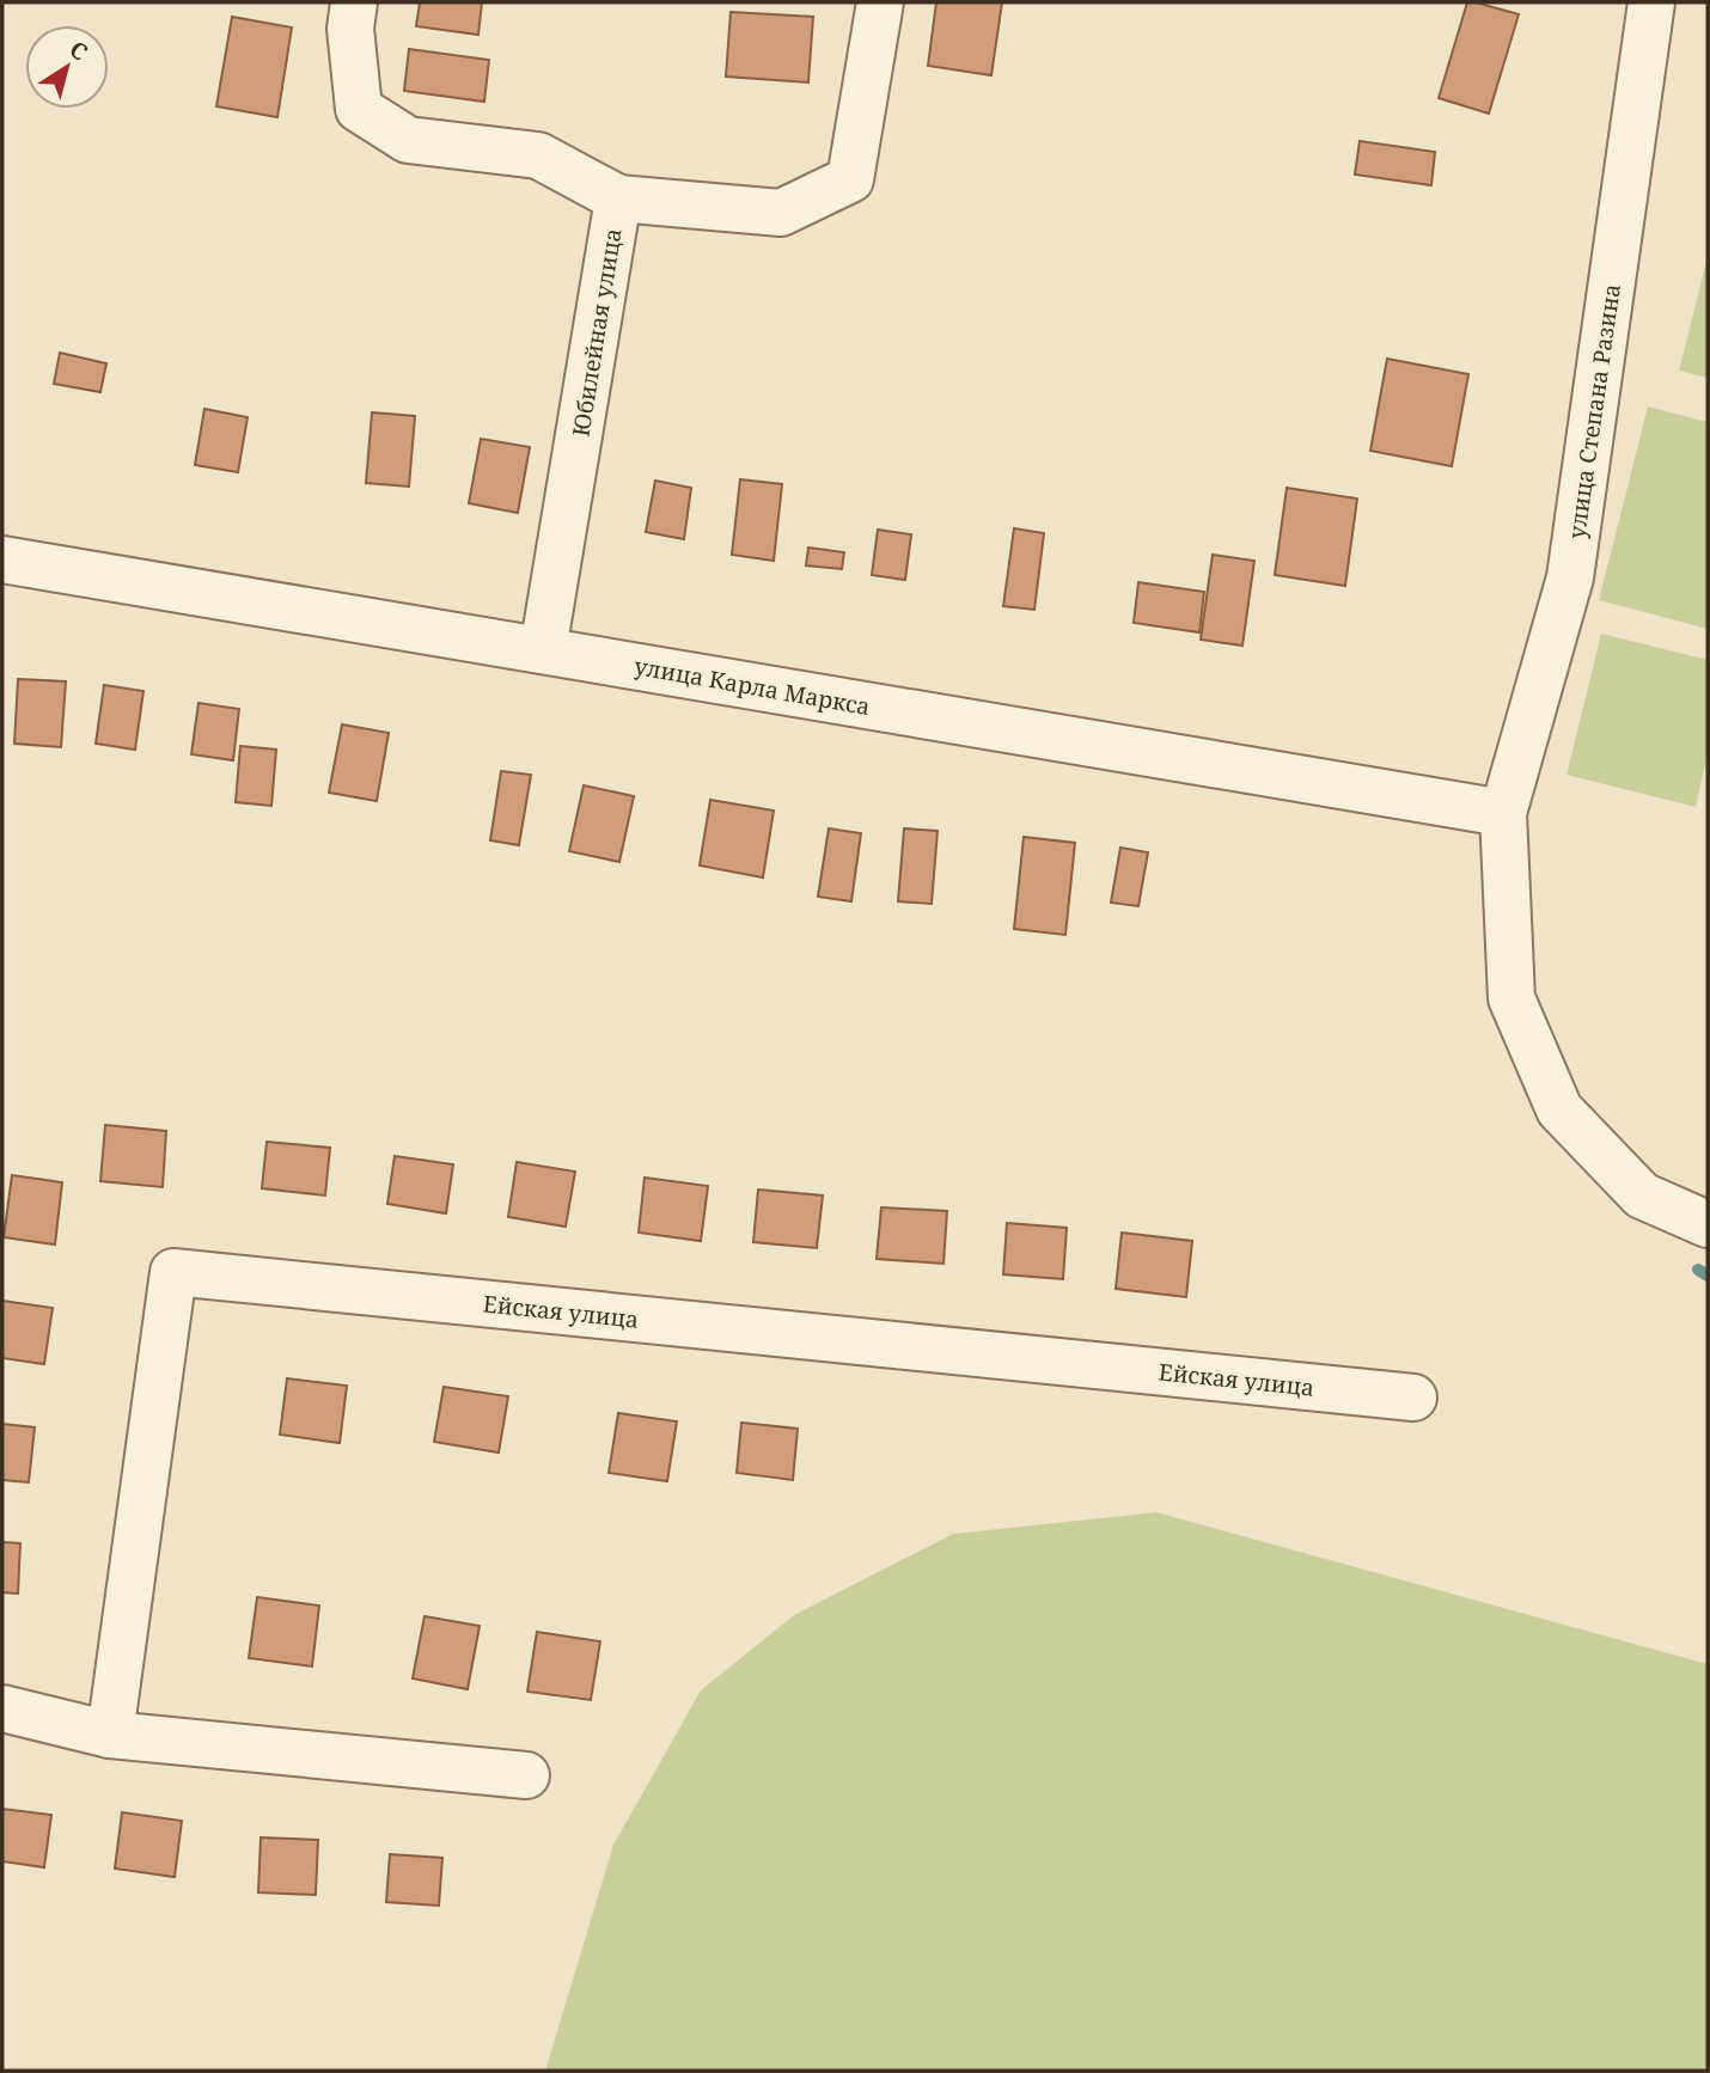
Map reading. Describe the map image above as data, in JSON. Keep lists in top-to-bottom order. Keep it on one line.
{"streets":{"street":["Юбилейная улица","улица Степана Разина","улица Карла Маркса","Ейская улица"]},"crossings":[["Юбилейная улица","улица Карла Маркса"],["улица Степана Разина","улица Карла Маркса"]],"north":"top right"}
